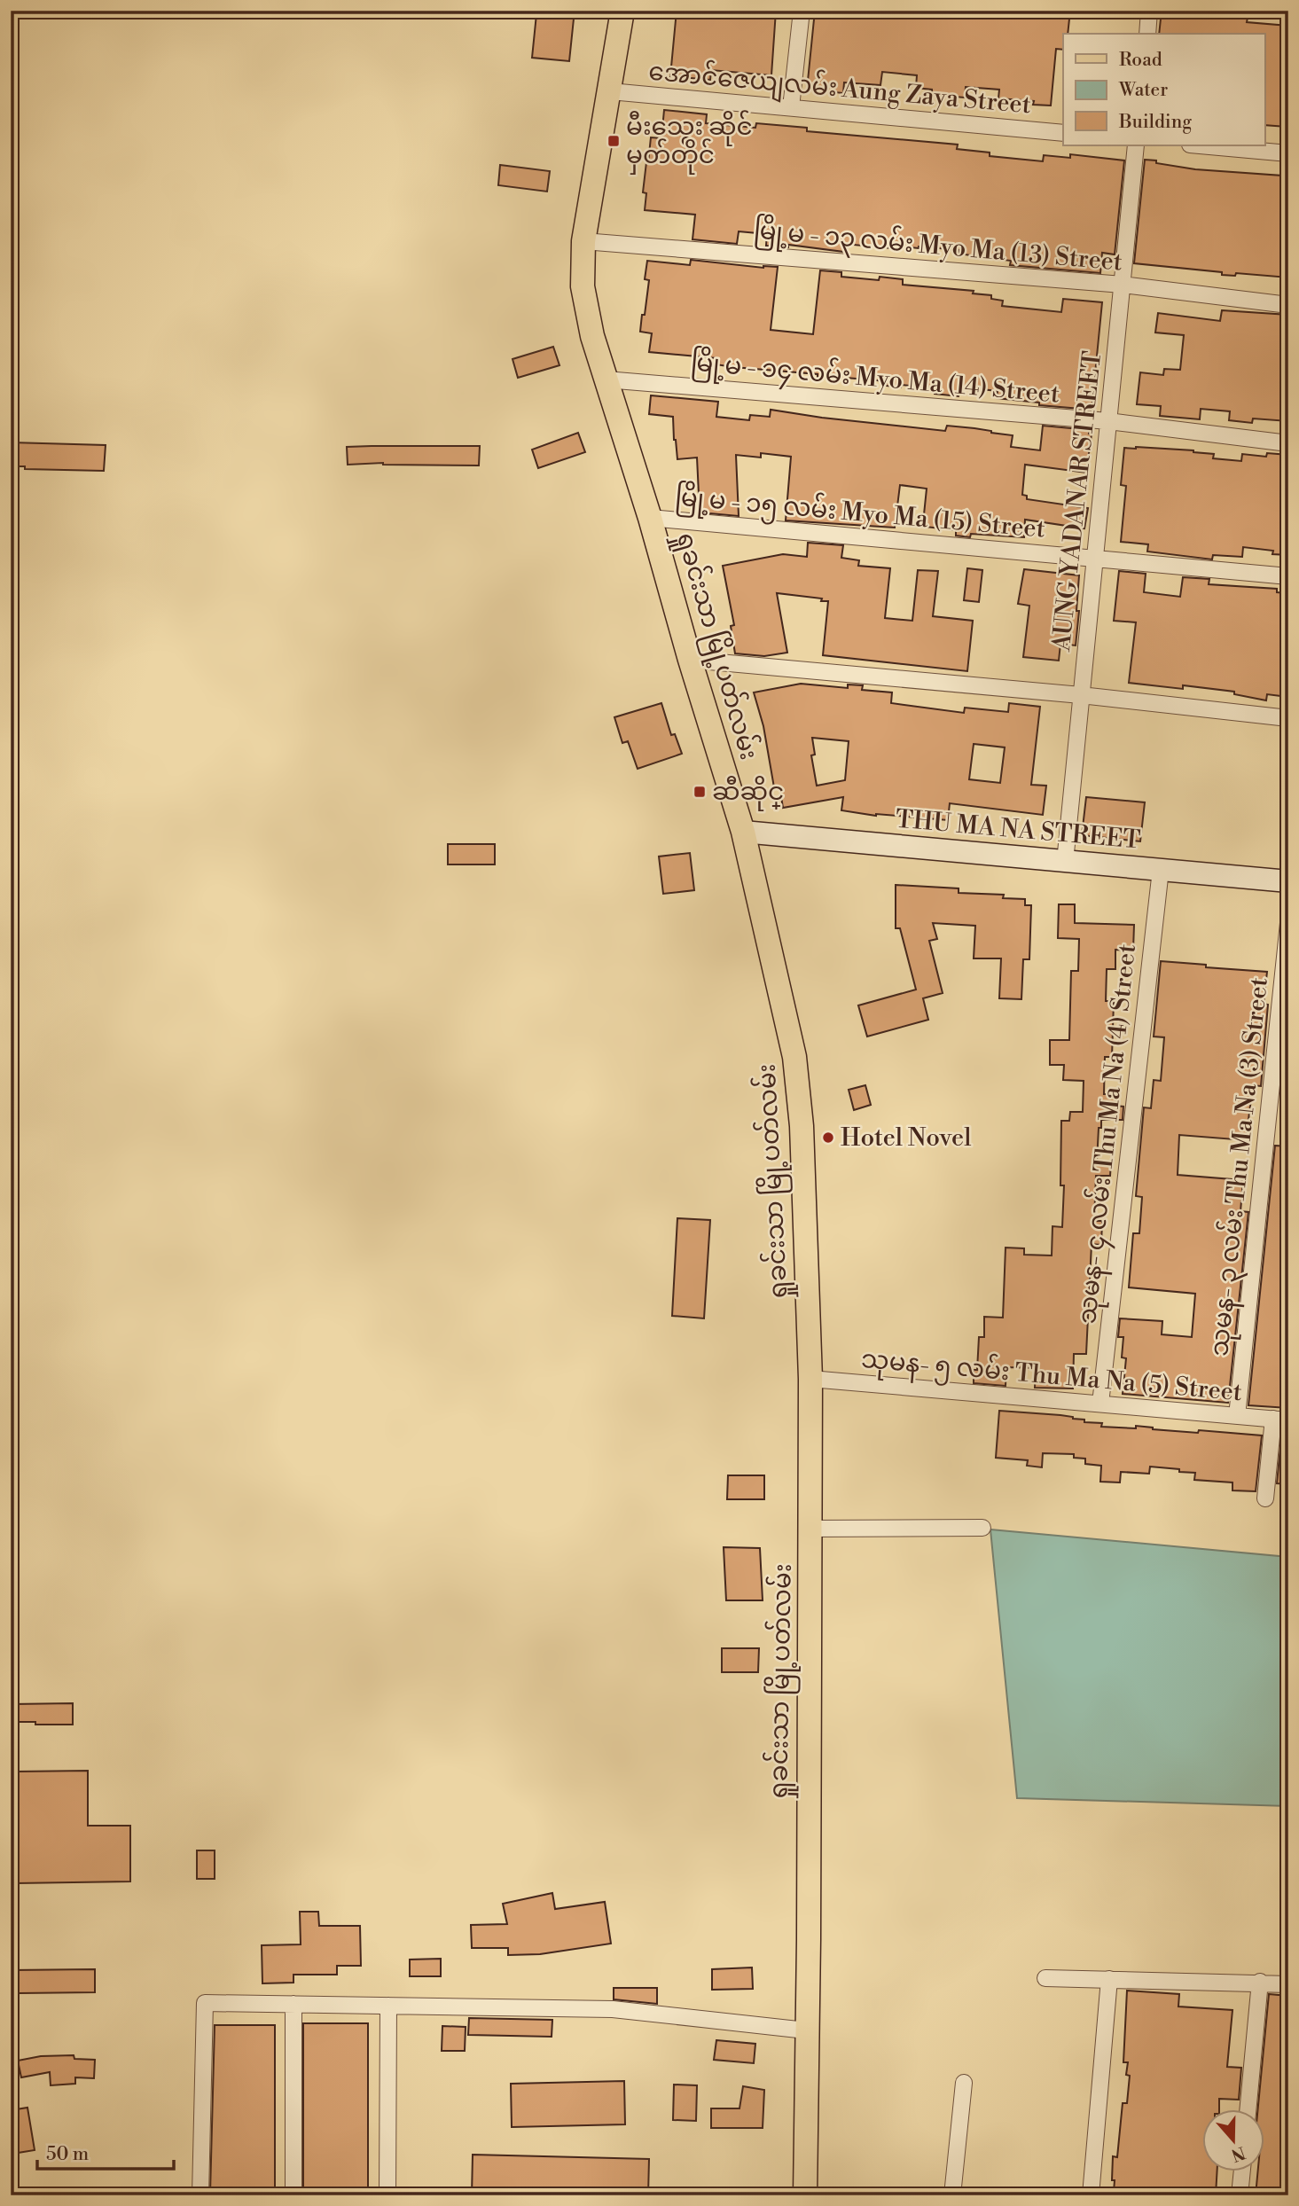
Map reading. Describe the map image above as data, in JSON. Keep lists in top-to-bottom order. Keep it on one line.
{"streets":{"main road":["ရှုခင်းသာ မြို့ပတ်လမ်း"],"street":["အောင်ဇေယျလမ်း Aung Zaya Street","မြို့မ - ၁၃ လမ်း Myo Ma (13) Street","မြို့မ - ၁၄ လမ်း Myo Ma (14) Street","AUNG YADANAR STREET","မြို့မ - ၁၅ လမ်း Myo Ma (15) Street","THU MA NA STREET","သုမန- ၄ လမ်း Thu Ma Na (4) Street","သုမန- ၃ လမ်း Thu Ma Na (3) Street","သုမန- ၅ လမ်း Thu Ma Na (5) Street"]},"crossings":[["အောင်ဇေယျလမ်း Aung Zaya Street","ရှုခင်းသာ မြို့ပတ်လမ်း"],["မြို့မ - ၁၃ လမ်း Myo Ma (13) Street","AUNG YADANAR STREET"],["မြို့မ - ၁၃ လမ်း Myo Ma (13) Street","ရှုခင်းသာ မြို့ပတ်လမ်း"],["မြို့မ - ၁၄ လမ်း Myo Ma (14) Street","AUNG YADANAR STREET"],["မြို့မ - ၁၄ လမ်း Myo Ma (14) Street","ရှုခင်းသာ မြို့ပတ်လမ်း"],["AUNG YADANAR STREET","မြို့မ - ၁၅ လမ်း Myo Ma (15) Street"],["AUNG YADANAR STREET","THU MA NA STREET"],["မြို့မ - ၁၅ လမ်း Myo Ma (15) Street","ရှုခင်းသာ မြို့ပတ်လမ်း"],["ရှုခင်းသာ မြို့ပတ်လမ်း","THU MA NA STREET"],["ရှုခင်းသာ မြို့ပတ်လမ်း","သုမန- ၅ လမ်း Thu Ma Na (5) Street"],["THU MA NA STREET","သုမန- ၄ လမ်း Thu Ma Na (4) Street"],["သုမန- ၄ လမ်း Thu Ma Na (4) Street","သုမန- ၅ လမ်း Thu Ma Na (5) Street"],["သုမန- ၃ လမ်း Thu Ma Na (3) Street","သုမန- ၅ လမ်း Thu Ma Na (5) Street"]],"places":{"transit":["မီးသွေး ဆိုင် မှတ်တိုင်","ဆီဆိုင္"],"other":["Hotel Novel"]},"legend":["Road","Water","Building"],"scale_bar":"50 m","north":"bottom"}
